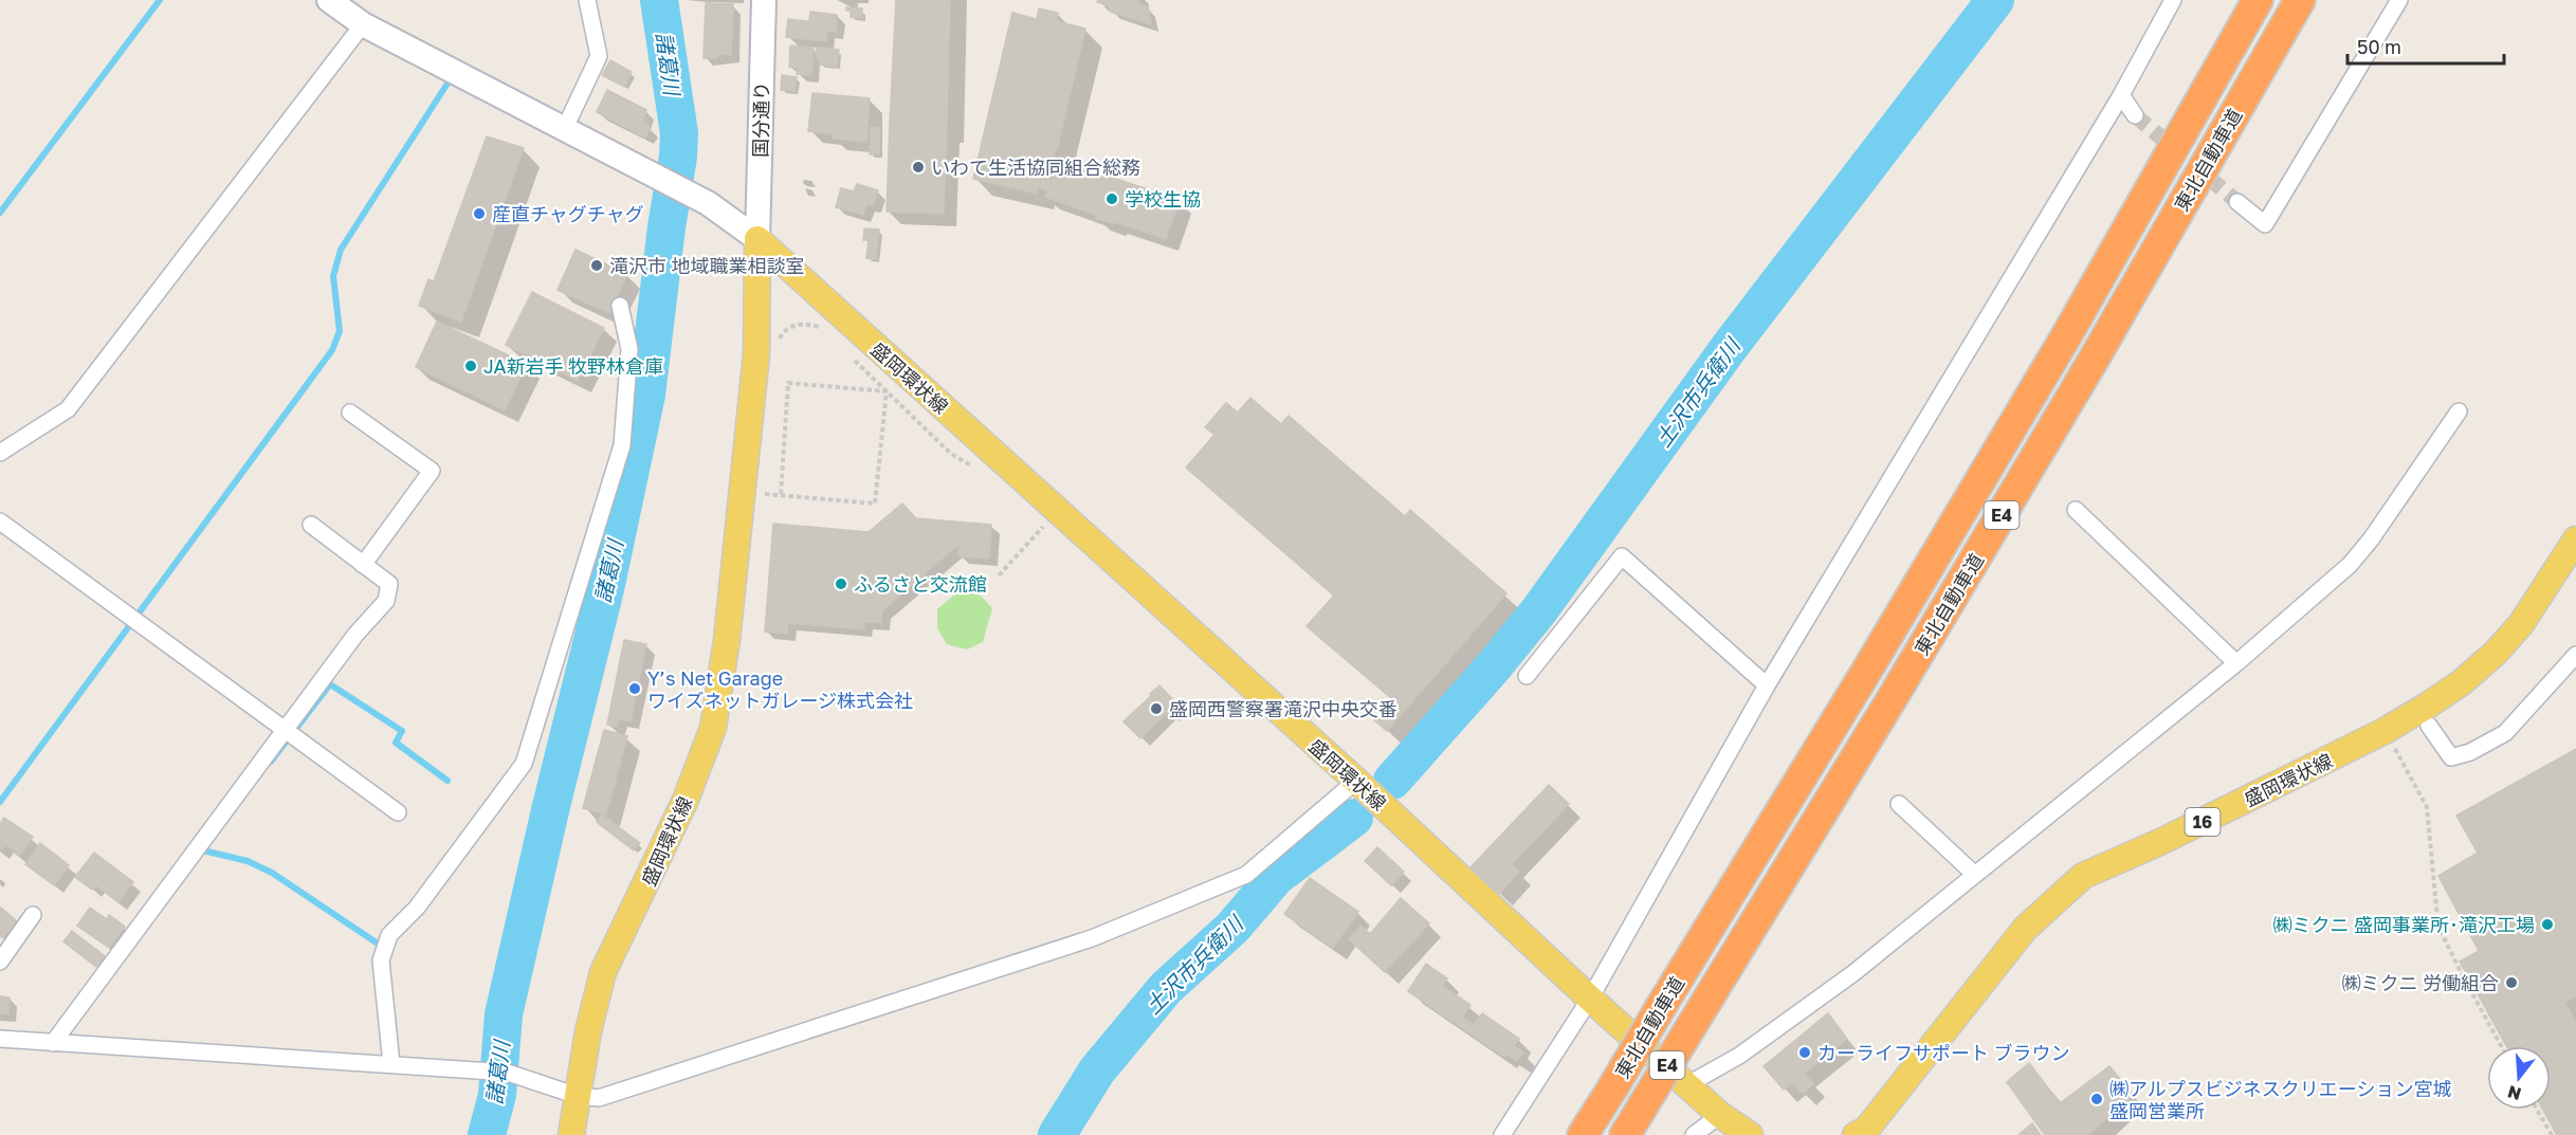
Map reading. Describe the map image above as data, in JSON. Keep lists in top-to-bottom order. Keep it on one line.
{"streets":{"highway":["東北自動車道","E4"],"main road":["盛岡環状線","16"],"street":["国分通り"]},"crossings":[["国分通り","盛岡環状線"]],"water":["諸葛川","土沢市兵衛川"],"places":["いわて生活協同組合総務","学校生協","産直チャグチャグ","滝沢市 地域職業相談室","JA新岩手 牧野林倉庫","ふるさと交流館","Y’s Net Garage ワイズネットガレージ株式会社","盛岡西警察署滝沢中央交番","㈱ミクニ 盛岡事業所･滝沢工場","㈱ミクニ 労働組合","カーライフサポート ブラウン","㈱アルプスビジネスクリエーション宮城 盛岡営業所"],"scale_bar":"50 m","north":"bottom"}
